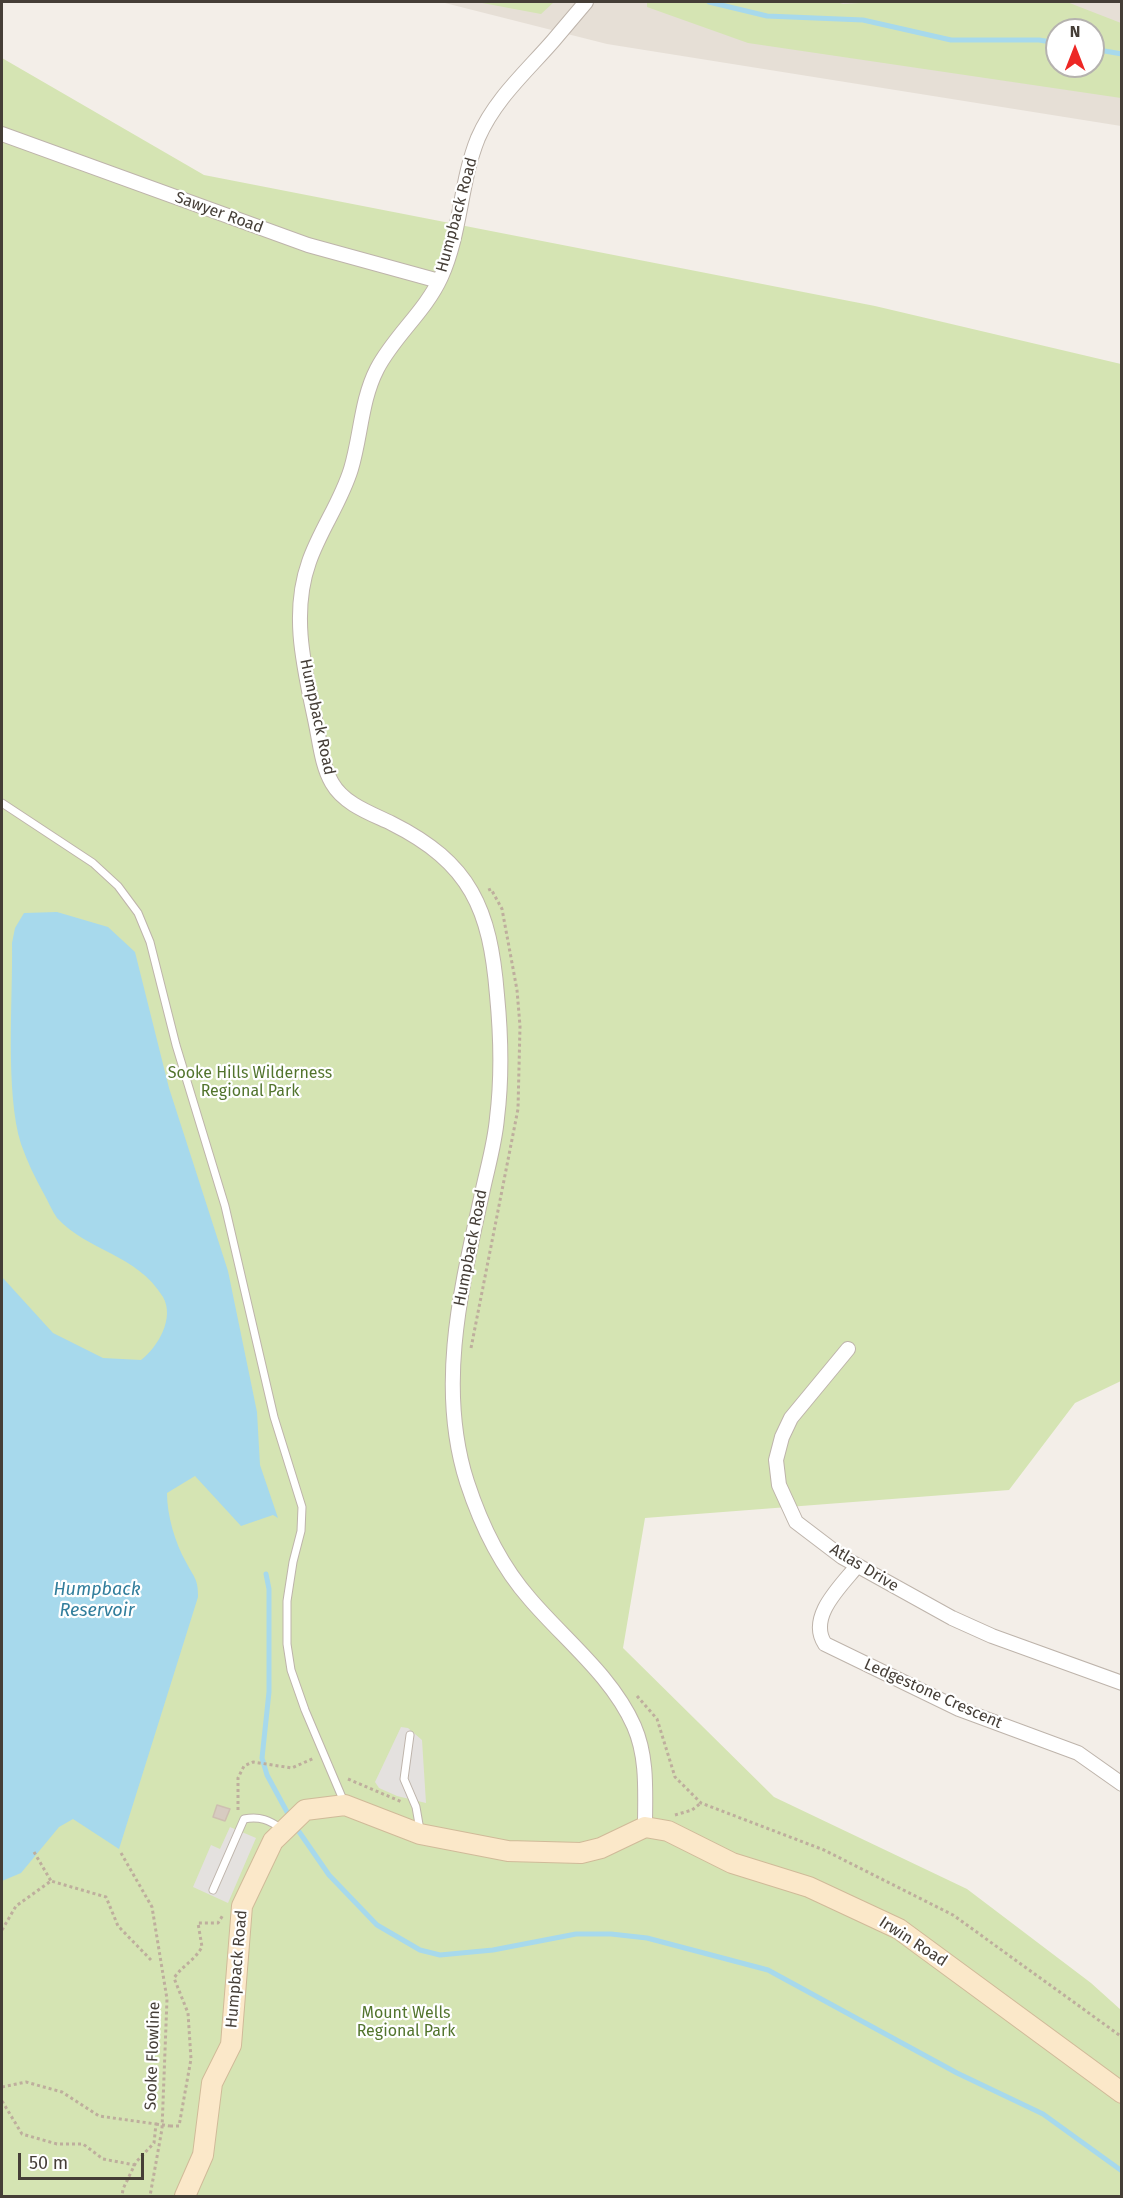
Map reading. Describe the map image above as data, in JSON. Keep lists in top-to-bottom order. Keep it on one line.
{"streets":{"street":["Sawyer Road","Humpback Road","Atlas Drive","Ledgestone Crescent","Irwin Road"],"path":["Sooke Flowline"]},"crossings":[["Sawyer Road","Humpback Road"],["Humpback Road","Irwin Road"],["Atlas Drive","Ledgestone Crescent"]],"water":["Humpback Reservoir"],"parks":["Sooke Hills Wilderness Regional Park","Mount Wells Regional Park"],"scale_bar":"50 m","north":"top"}
